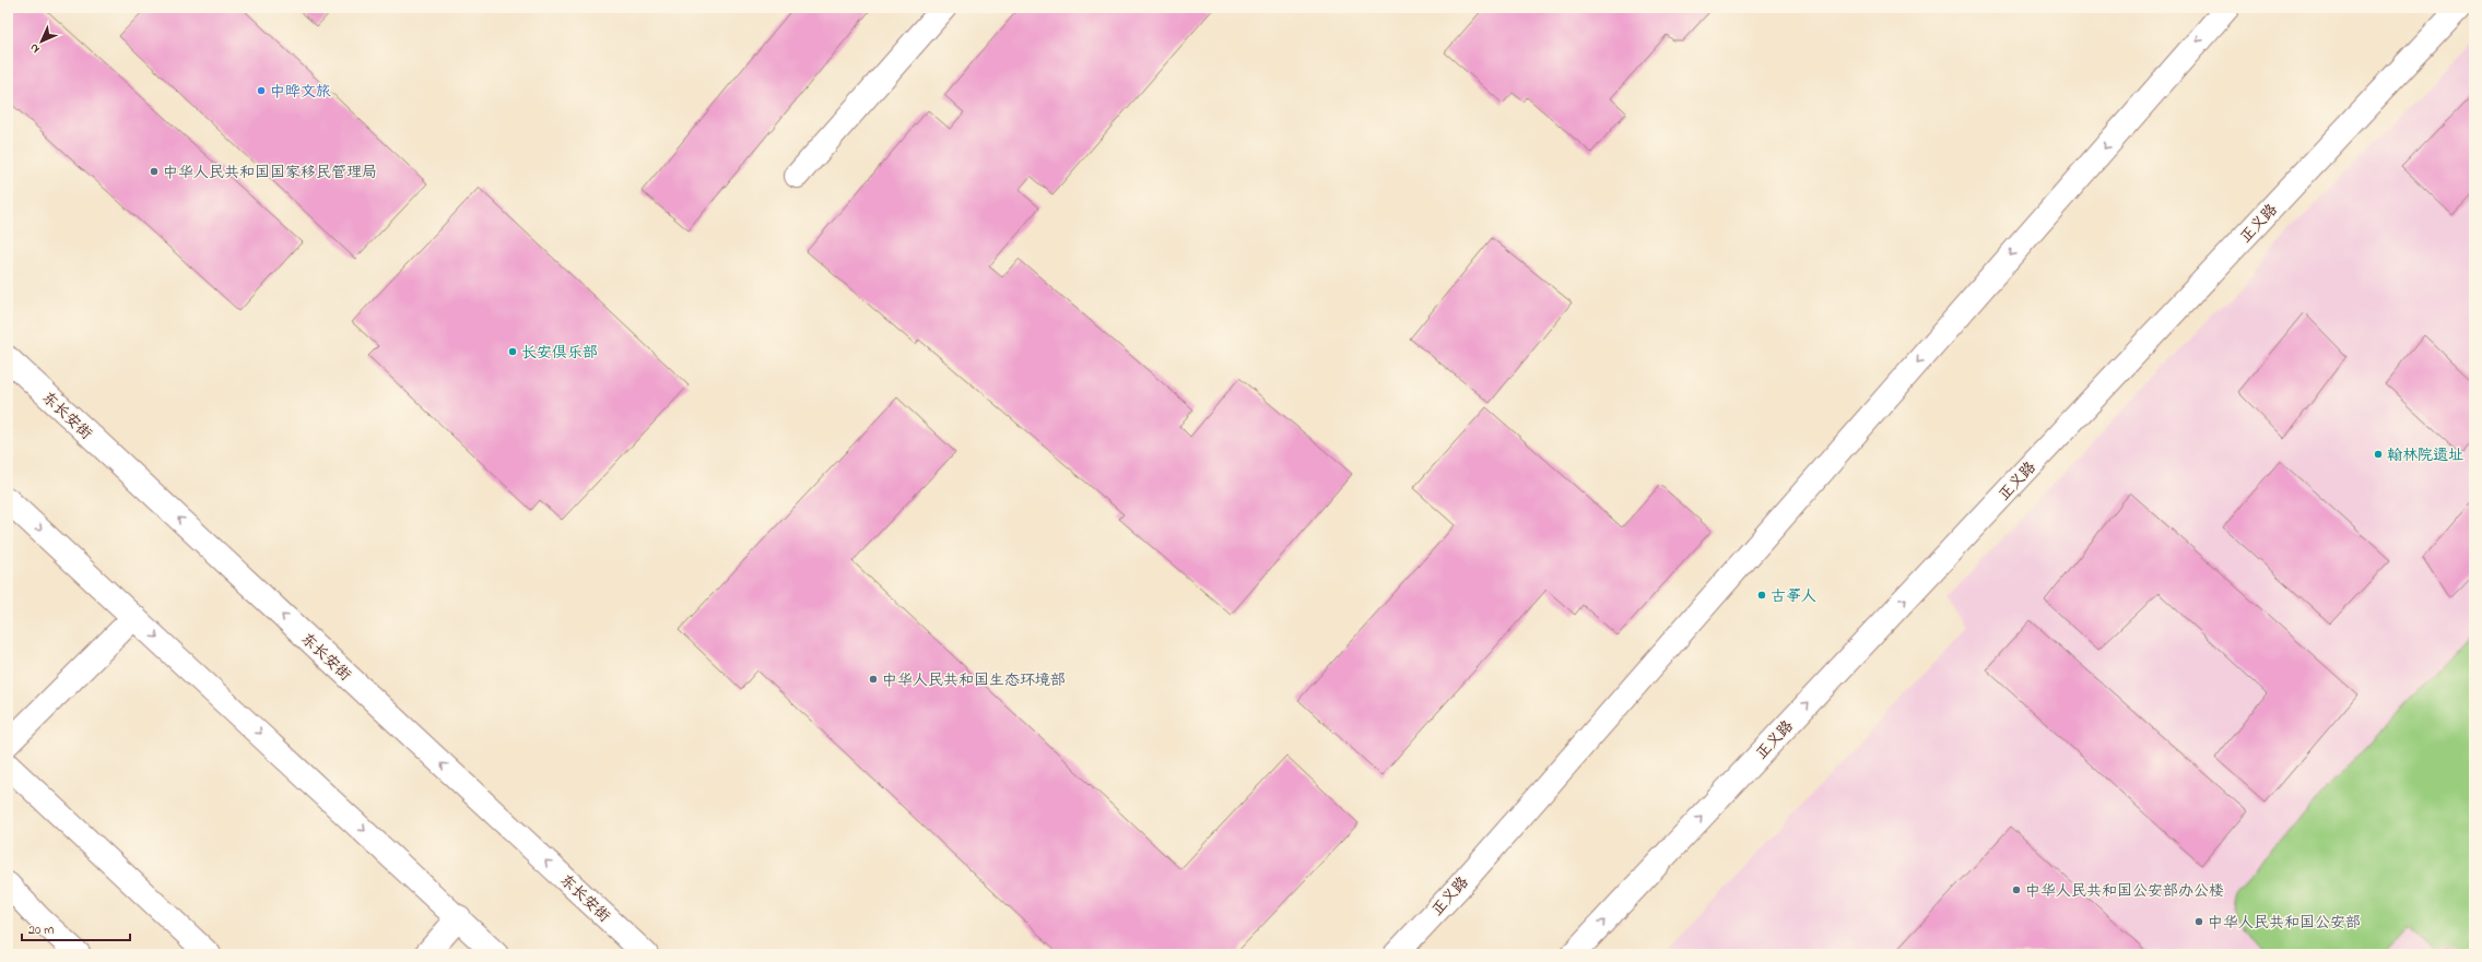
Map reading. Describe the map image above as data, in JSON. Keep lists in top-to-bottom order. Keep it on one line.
{"streets":{"main road":["正义路","东长安街"]},"places":["中晔文旅","中华人民共和国国家移民管理局","长安俱乐部","翰林院遗址","古筝人","中华人民共和国生态环境部","中华人民共和国公安部办公楼","中华人民共和国公安部"],"scale_bar":"20 m","north":"bottom left"}
